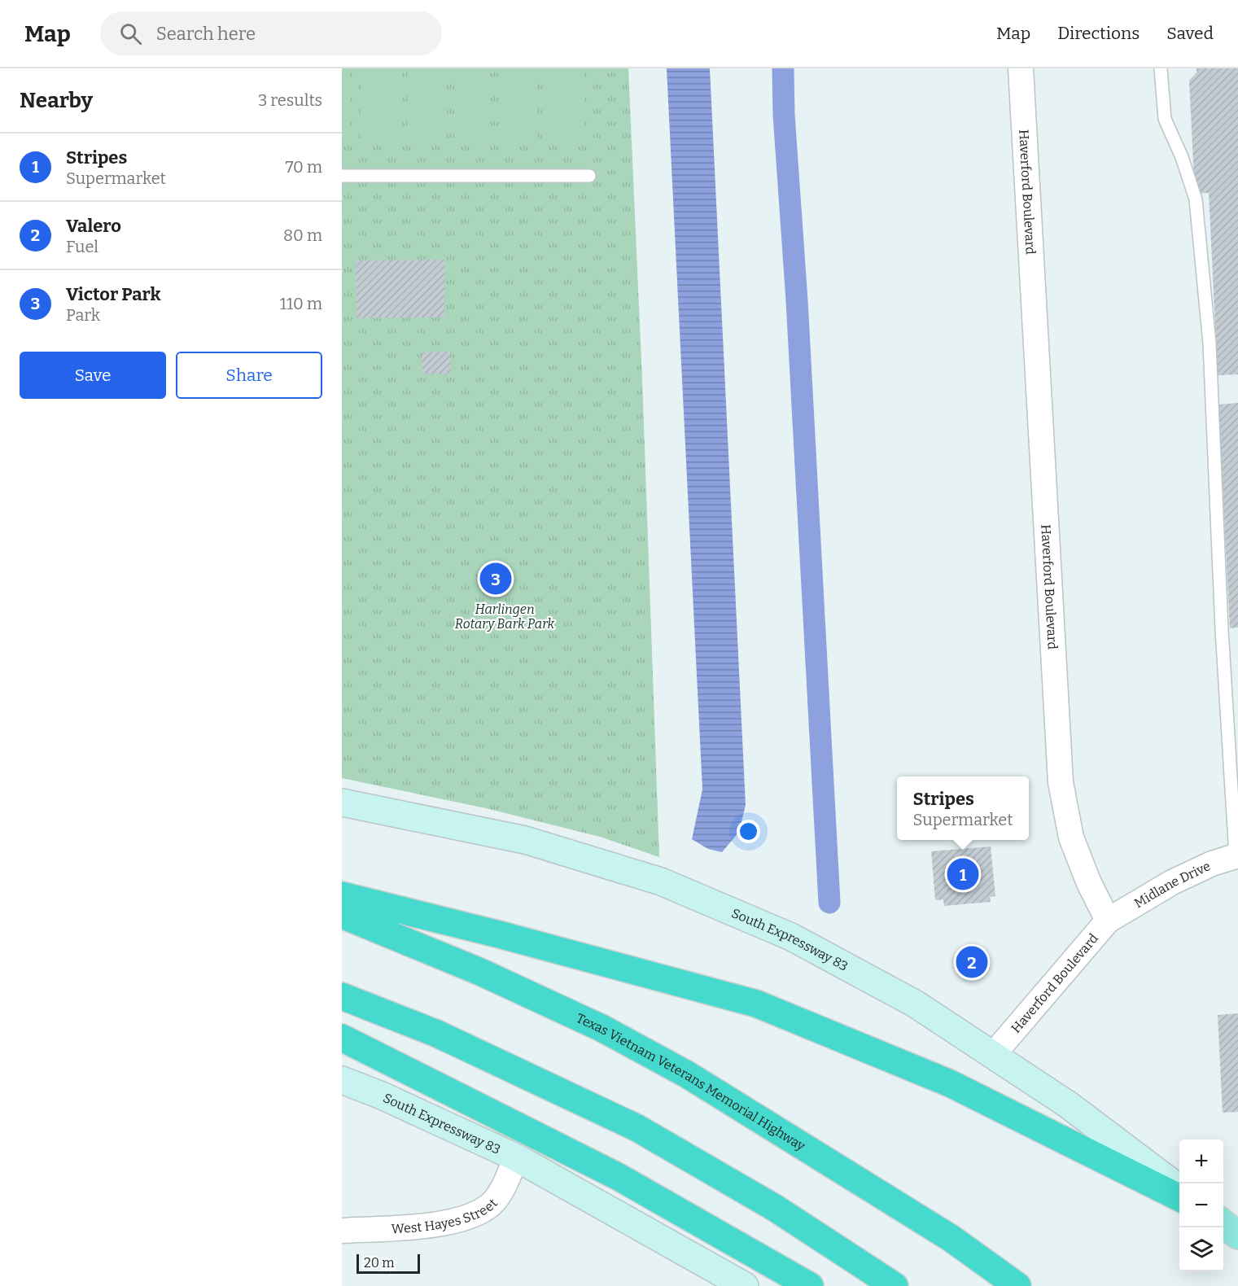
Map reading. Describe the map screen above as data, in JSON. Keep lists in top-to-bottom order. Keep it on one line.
{"streets":{"highway":["Texas Vietnam Veterans Memorial Highway"],"main road":["South Expressway 83"],"street":["Haverford Boulevard","Midlane Drive","West Hayes Street"]},"crossings":[["Haverford Boulevard","Midlane Drive"],["Haverford Boulevard","South Expressway 83"],["South Expressway 83","West Hayes Street"]],"parks":["Harlingen Rotary Bark Park"],"scale_bar":"20 m","page":{"header":"Map","search":"Search here","nav":["Map","Directions","Saved"],"heading":["Nearby","3 results"],"list":[{"mark":"1","name":"Stripes","note":"Supermarket","value":"70 m"},{"mark":"2","name":"Valero","note":"Fuel","value":"80 m"},{"mark":"3","name":"Victor Park","note":"Park","value":"110 m"}],"buttons":["Save","Share"],"pins":["3","1","2"],"popup":["Stripes","Supermarket"],"map_buttons":["+","−"],"scale":"20 m"}}
